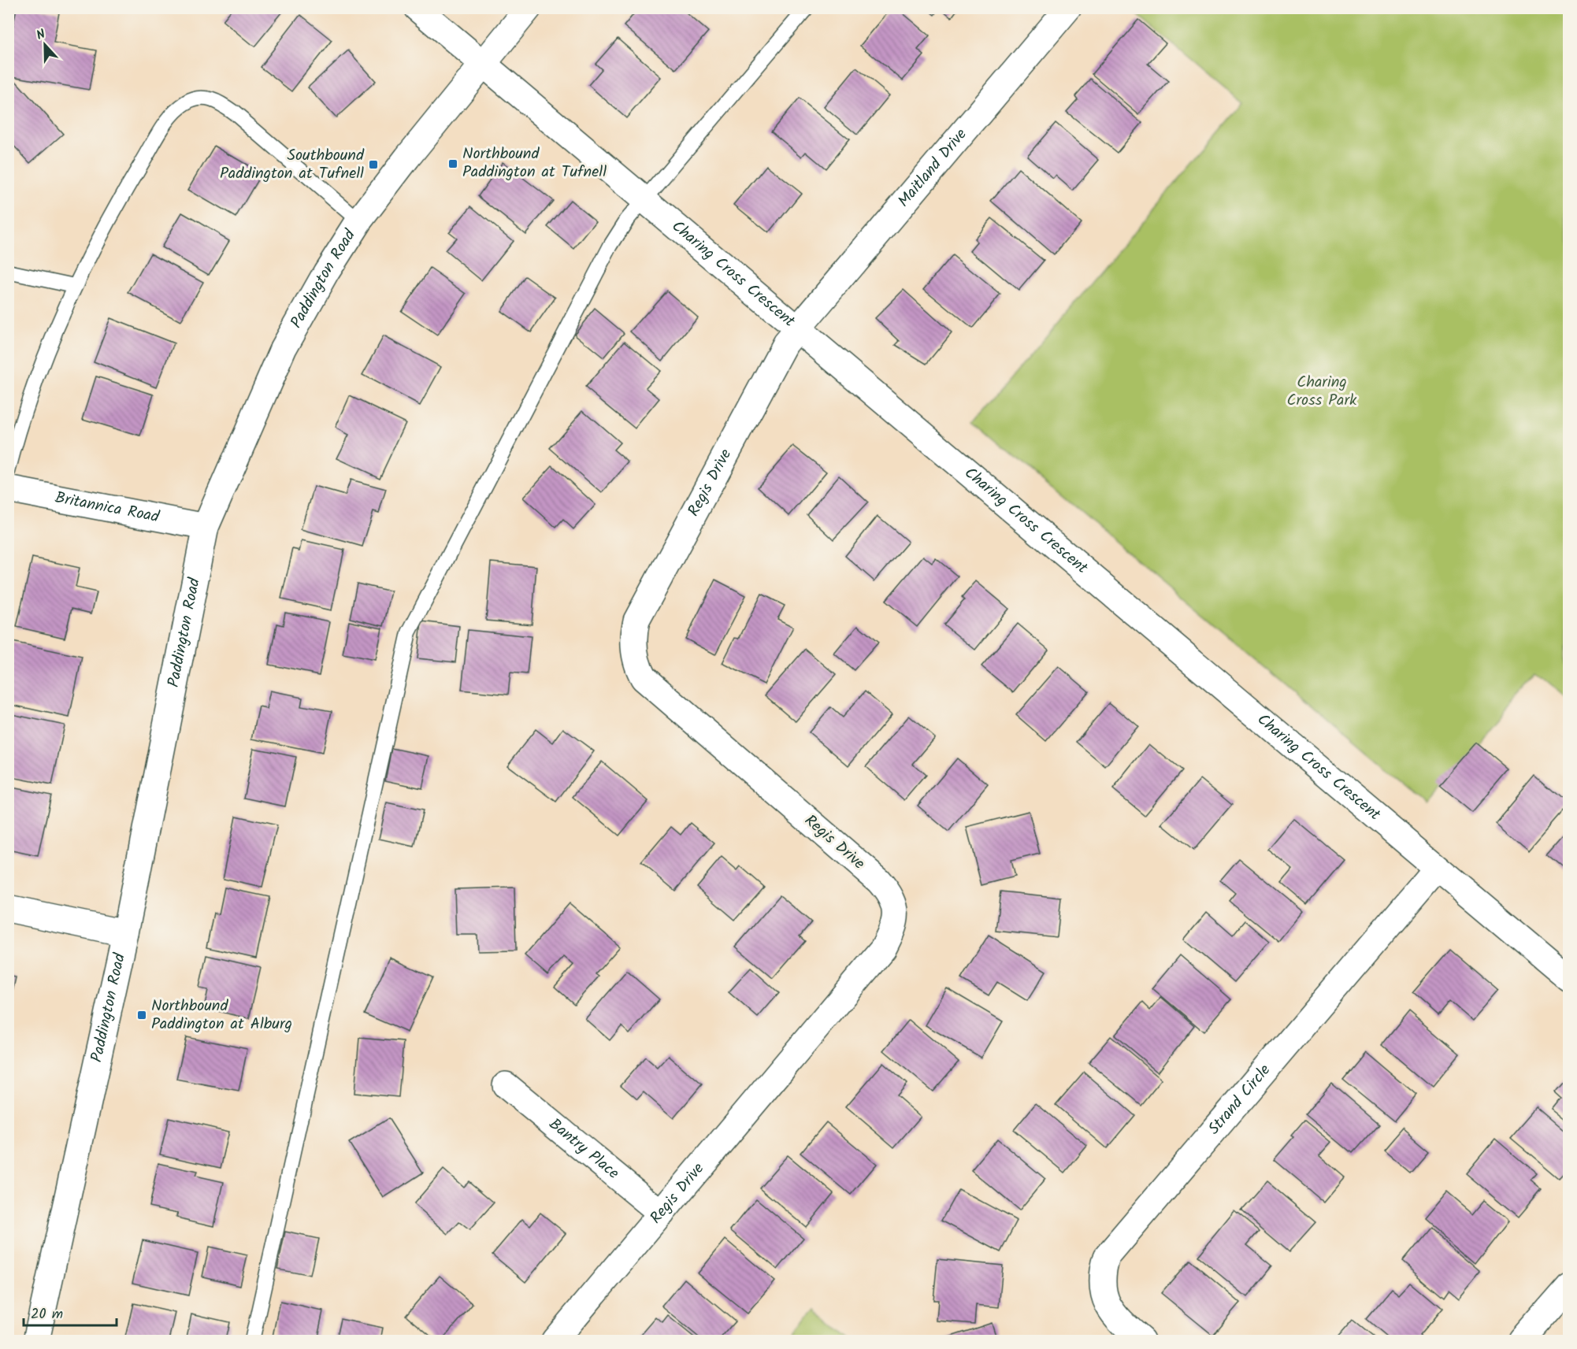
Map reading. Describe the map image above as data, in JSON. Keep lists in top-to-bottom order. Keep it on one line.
{"streets":{"street":["Maitland Drive","Charing Cross Crescent","Paddington Road","Regis Drive","Britannica Road","Strand Circle","Bantry Place"]},"crossings":[["Maitland Drive","Charing Cross Crescent"],["Maitland Drive","Regis Drive"],["Charing Cross Crescent","Paddington Road"],["Charing Cross Crescent","Regis Drive"],["Charing Cross Crescent","Strand Circle"],["Paddington Road","Britannica Road"],["Regis Drive","Bantry Place"]],"parks":["Charing Cross Park"],"places":{"transit":["Northbound Paddington at Tufnell","Southbound Paddington at Tufnell","Northbound Paddington at Alburg"]},"scale_bar":"20 m","north":"top"}
